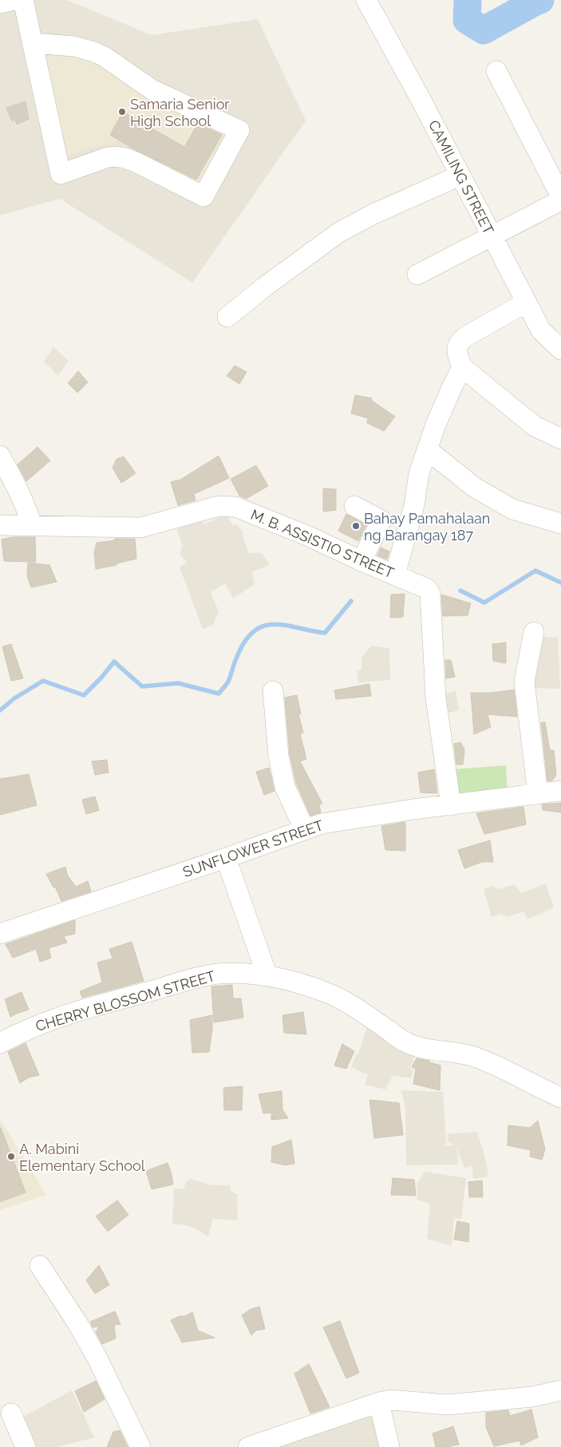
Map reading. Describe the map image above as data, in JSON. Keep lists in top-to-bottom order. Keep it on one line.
{"streets":{"street":["CAMILING STREET","M. B. ASSISTIO STREET","SUNFLOWER STREET","CHERRY BLOSSOM STREET"]},"crossings":[["M. B. ASSISTIO STREET","SUNFLOWER STREET"]],"places":["Samaria Senior High School","Bahay Pamahalaan ng Barangay 187","A. Mabini Elementary School"]}
